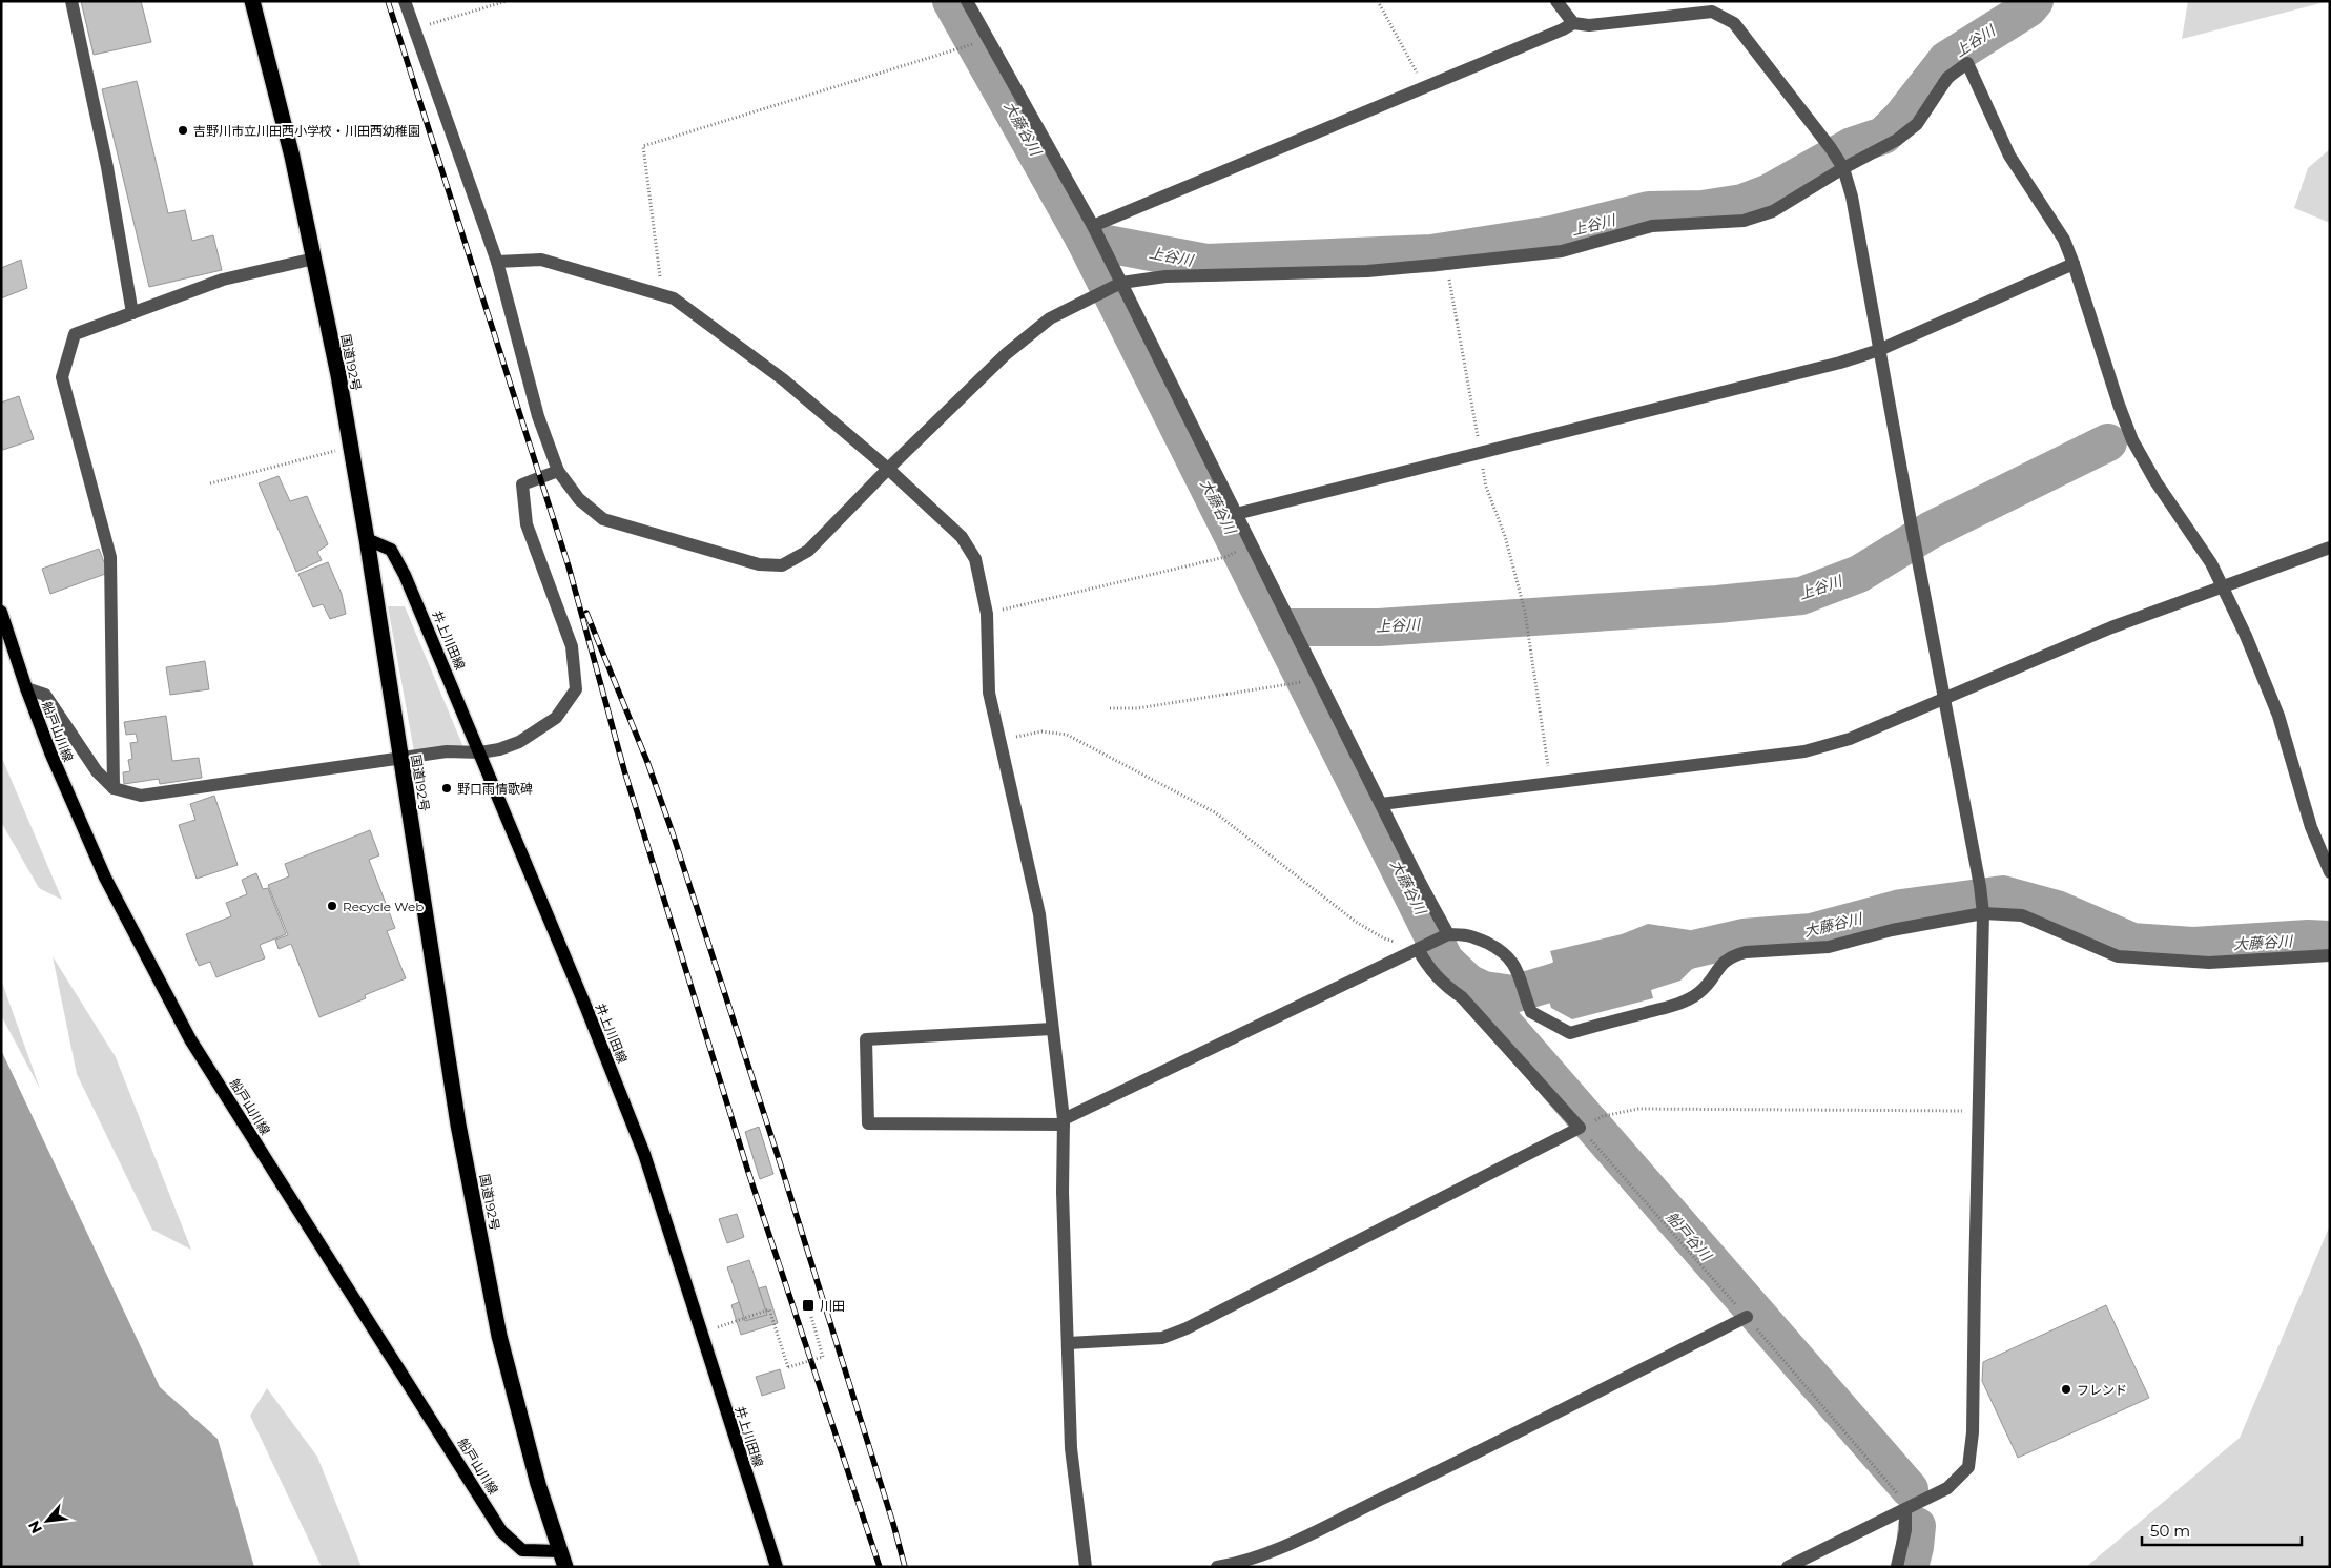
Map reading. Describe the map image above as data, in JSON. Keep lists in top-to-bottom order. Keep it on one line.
{"streets":{"highway":["国道192号"],"main road":["井上川田線","船戸山川線"]},"crossings":[["国道192号","井上川田線"],["国道192号","船戸山川線"]],"water":["上谷川","大藤谷川","船戸谷川"],"places":{"other":["吉野川市立川田西小学校・川田西幼稚園","野口雨情歌碑","Recycle Web","フレンド"],"transit":["川田"]},"scale_bar":"50 m","north":"bottom left"}
